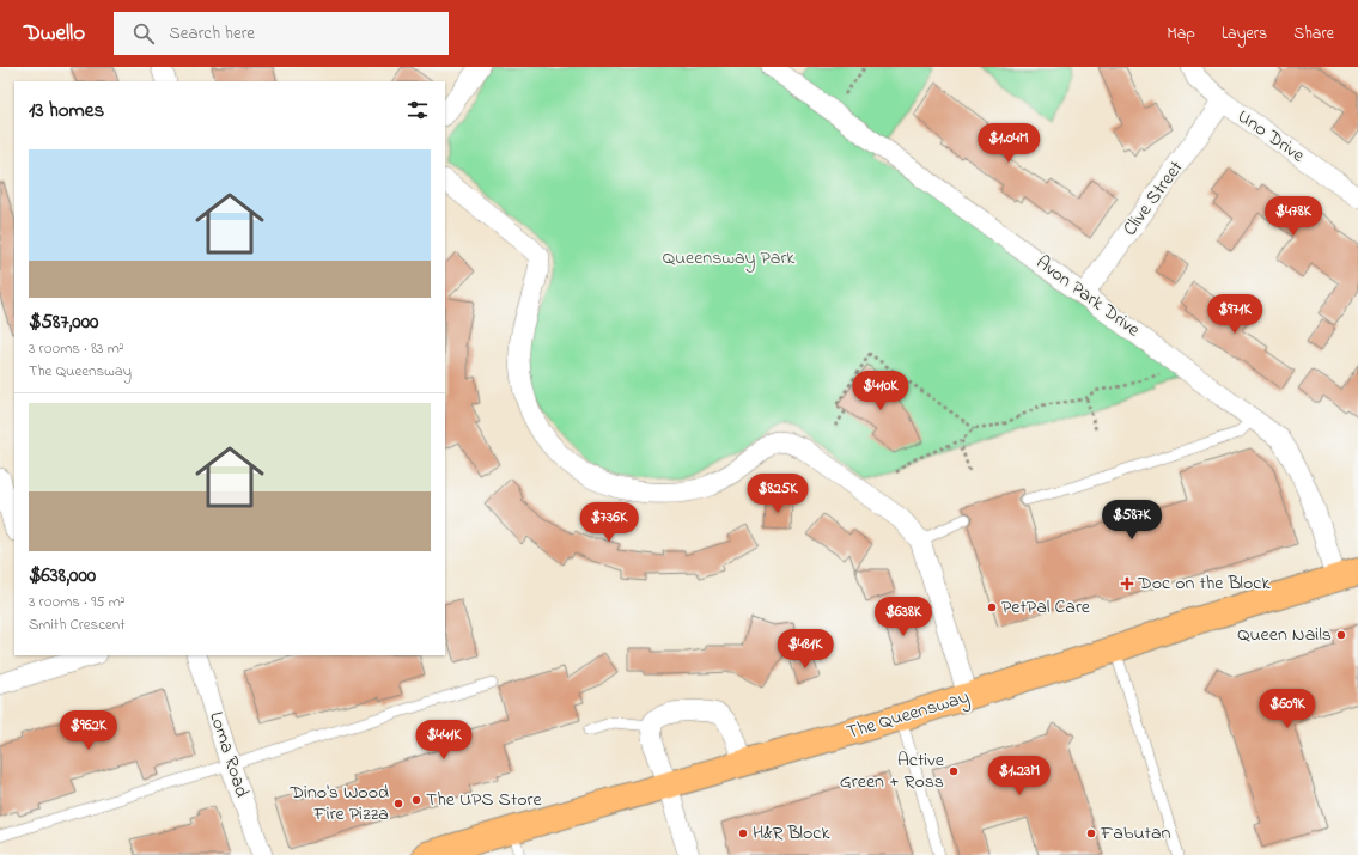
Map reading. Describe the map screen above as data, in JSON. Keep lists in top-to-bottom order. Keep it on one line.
{"streets":{"main road":["The Queensway"],"street":["Uno Drive","Clive Street","Avon Park Drive","Loma Road"]},"crossings":[["Uno Drive","Clive Street"],["Clive Street","Avon Park Drive"],["Avon Park Drive","The Queensway"]],"parks":["Queensway Park"],"places":{"health":["Doc on the Block"],"other":["PetPal Care","Queen Nails","Active Green + Ross","The UPS Store","Dino's Wood Fire Pizza","H&R Block","Fabutan"]},"page":{"header":"Dwello","search":"Search here","nav":["Map","Layers","Share"],"heading":"13 homes","price":["$1.04M","$478K","$971K","$410K","$825K","$587K","$736K","$638K","$481K","$609K","$962K","$441K","$1.23M"],"list":[{"name":"$587,000","note":"3 rooms · 83 m² · The Queensway"},{"name":"$638,000","note":"3 rooms · 95 m² · Smith Crescent"}]}}
